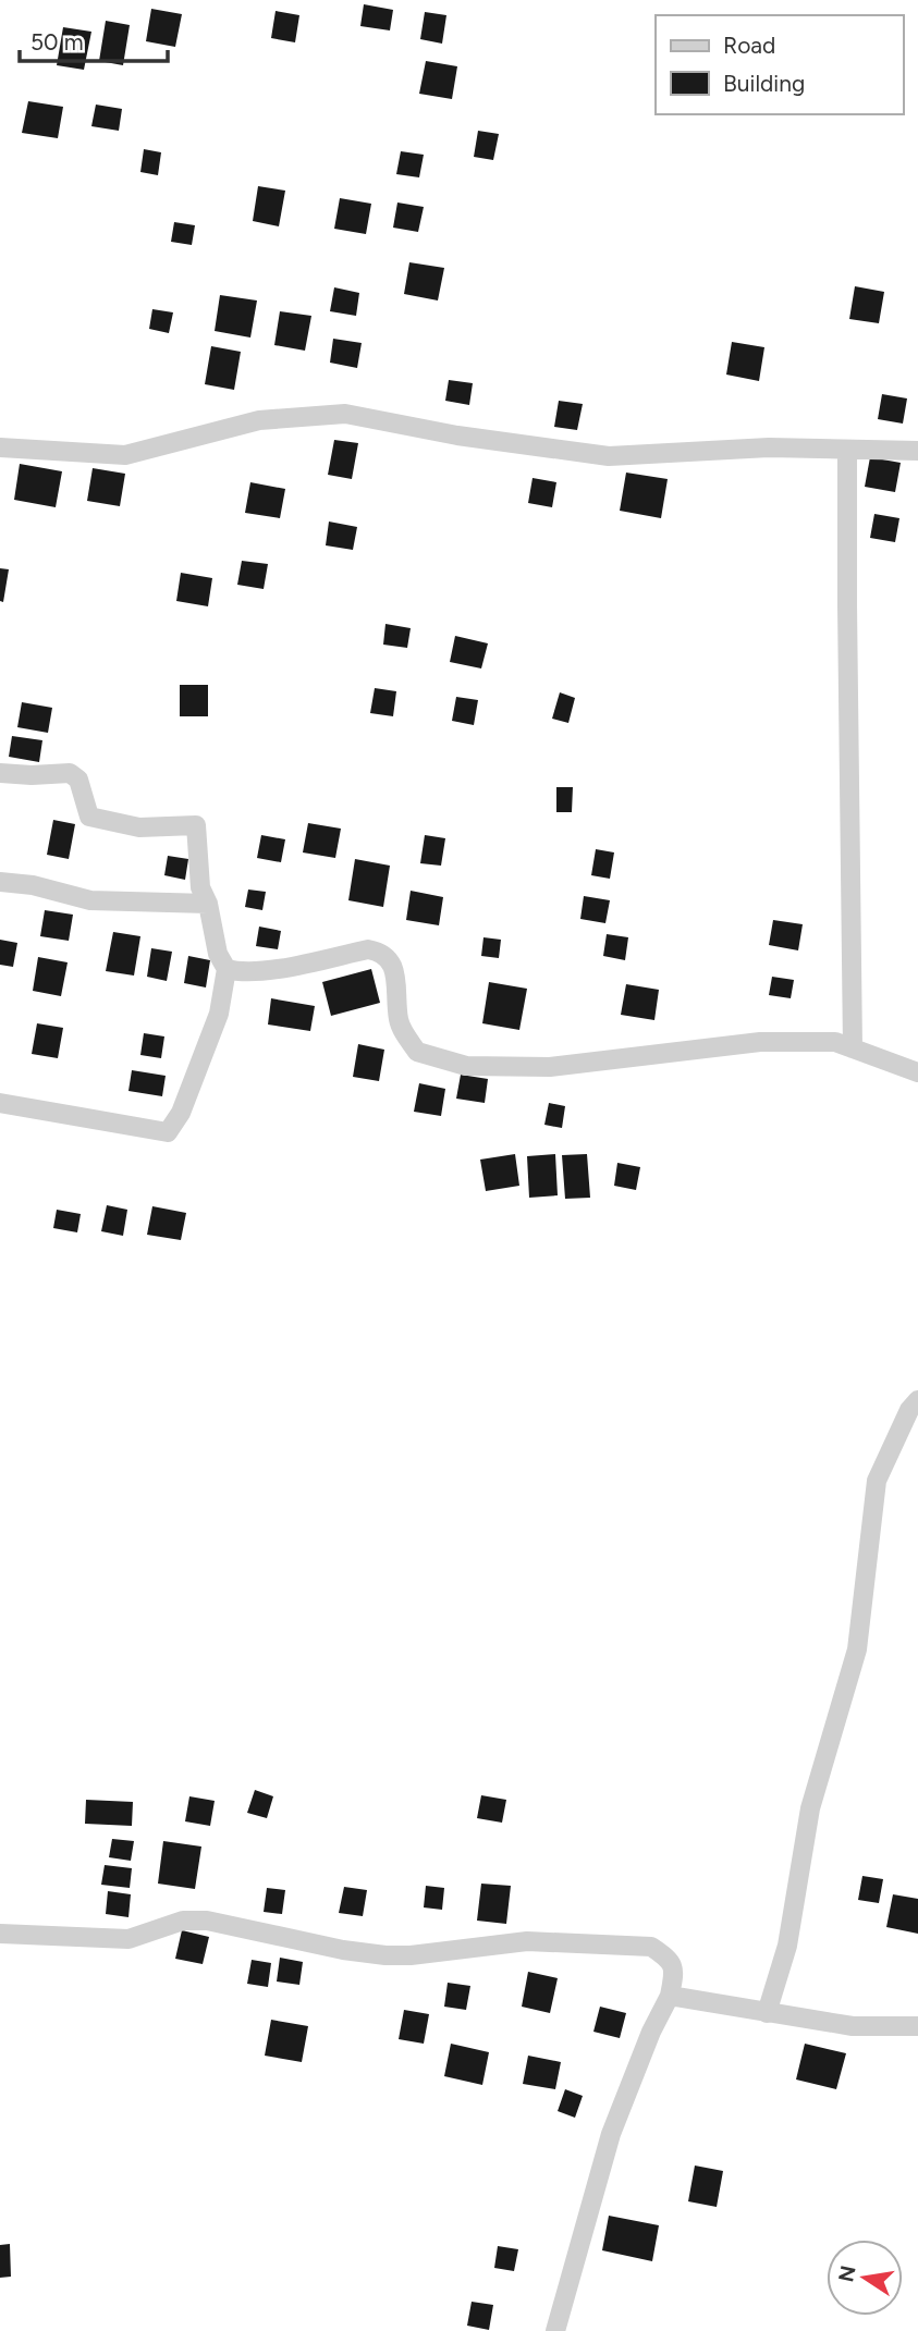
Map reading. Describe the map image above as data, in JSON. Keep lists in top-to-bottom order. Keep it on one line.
{"legend":["Road","Building"],"scale_bar":"50 m","north":"left"}
